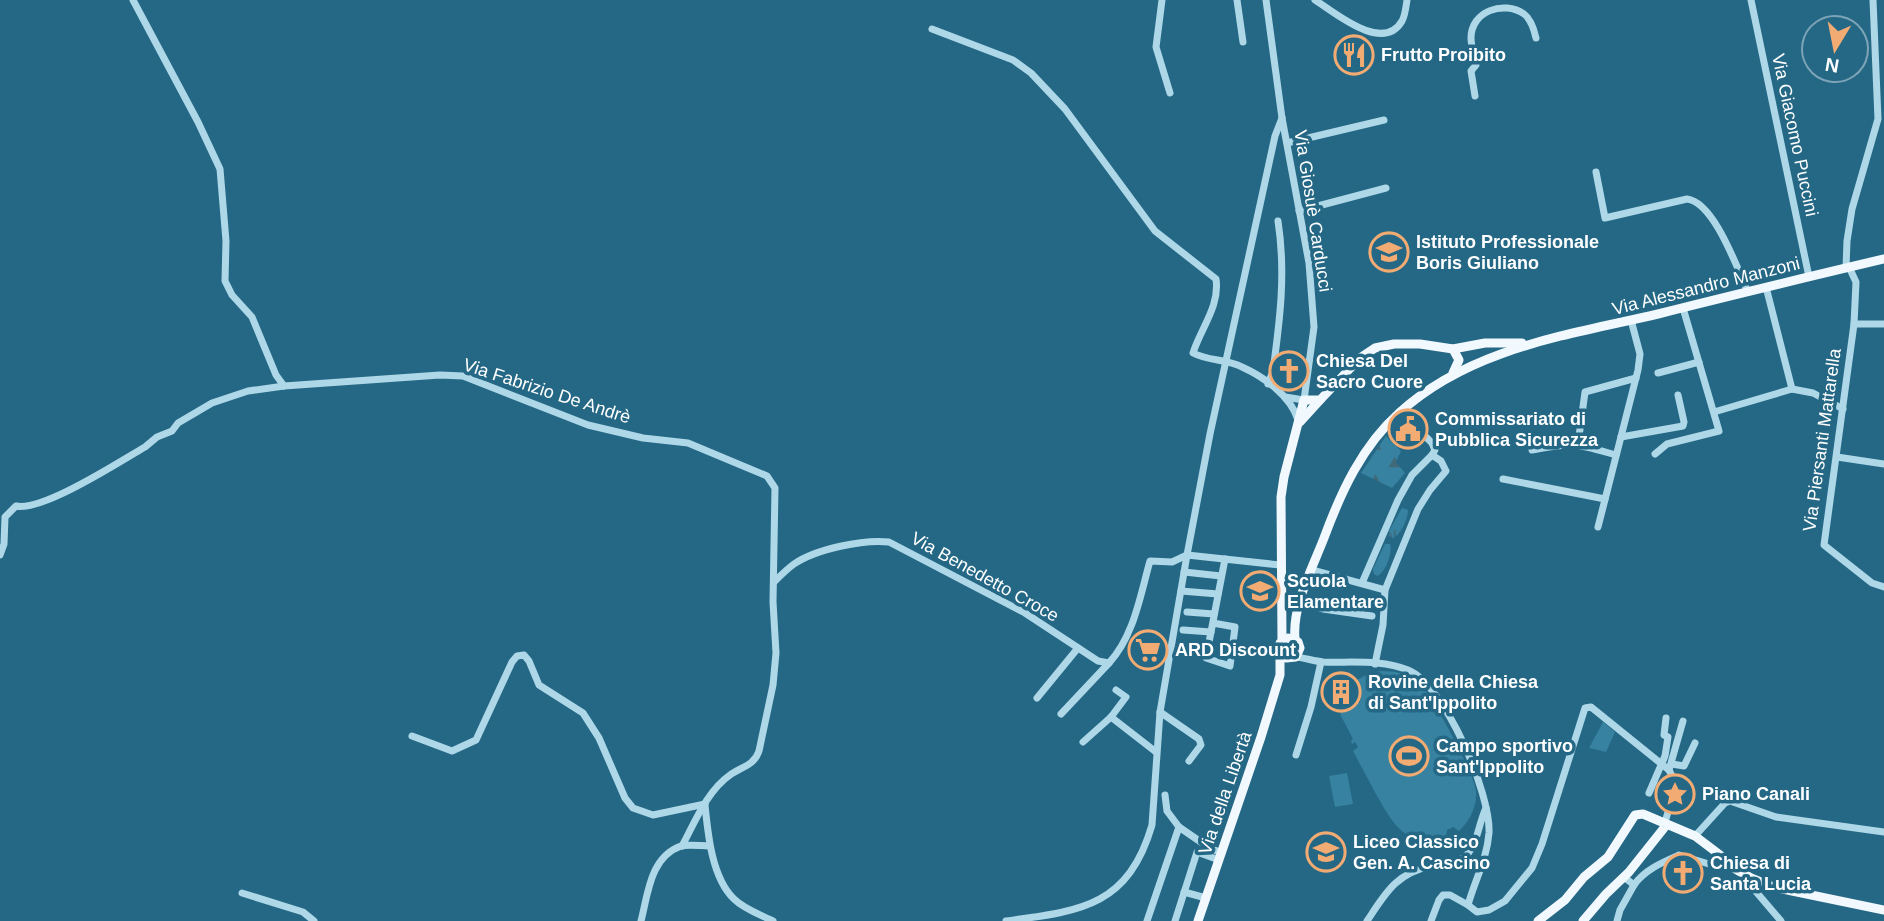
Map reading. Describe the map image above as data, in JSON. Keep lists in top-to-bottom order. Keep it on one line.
{"streets":{"main road":["Via Giosuè Carducci","Via Alessandro Manzoni","Via della Libertà"],"street":["Via Giacomo Puccini","Via Fabrizio De Andrè","Via Piersanti Mattarella","Via Benedetto Croce"]},"crossings":[["Via Giacomo Puccini","Via Alessandro Manzoni"],["Via Giosuè Carducci","Via Alessandro Manzoni"],["Via Giosuè Carducci","Via della Libertà"],["Via Alessandro Manzoni","Via Piersanti Mattarella"],["Via Fabrizio De Andrè","Via Benedetto Croce"]],"places":{"restaurant":["Frutto Proibito"],"school or university":["Istituto Professionale Boris Giuliano","Scuola Elamentare","Liceo Classico Gen. A. Cascino"],"church":["Chiesa Del Sacro Cuore","Chiesa di Santa Lucia"],"public building":["Commissariato di Pubblica Sicurezza"],"supermarket":["ARD Discount"],"building":["Rovine della Chiesa di Sant'Ippolito"],"sports":["Campo sportivo Sant'Ippolito"],"place":["Piano Canali"]},"north":"bottom"}
